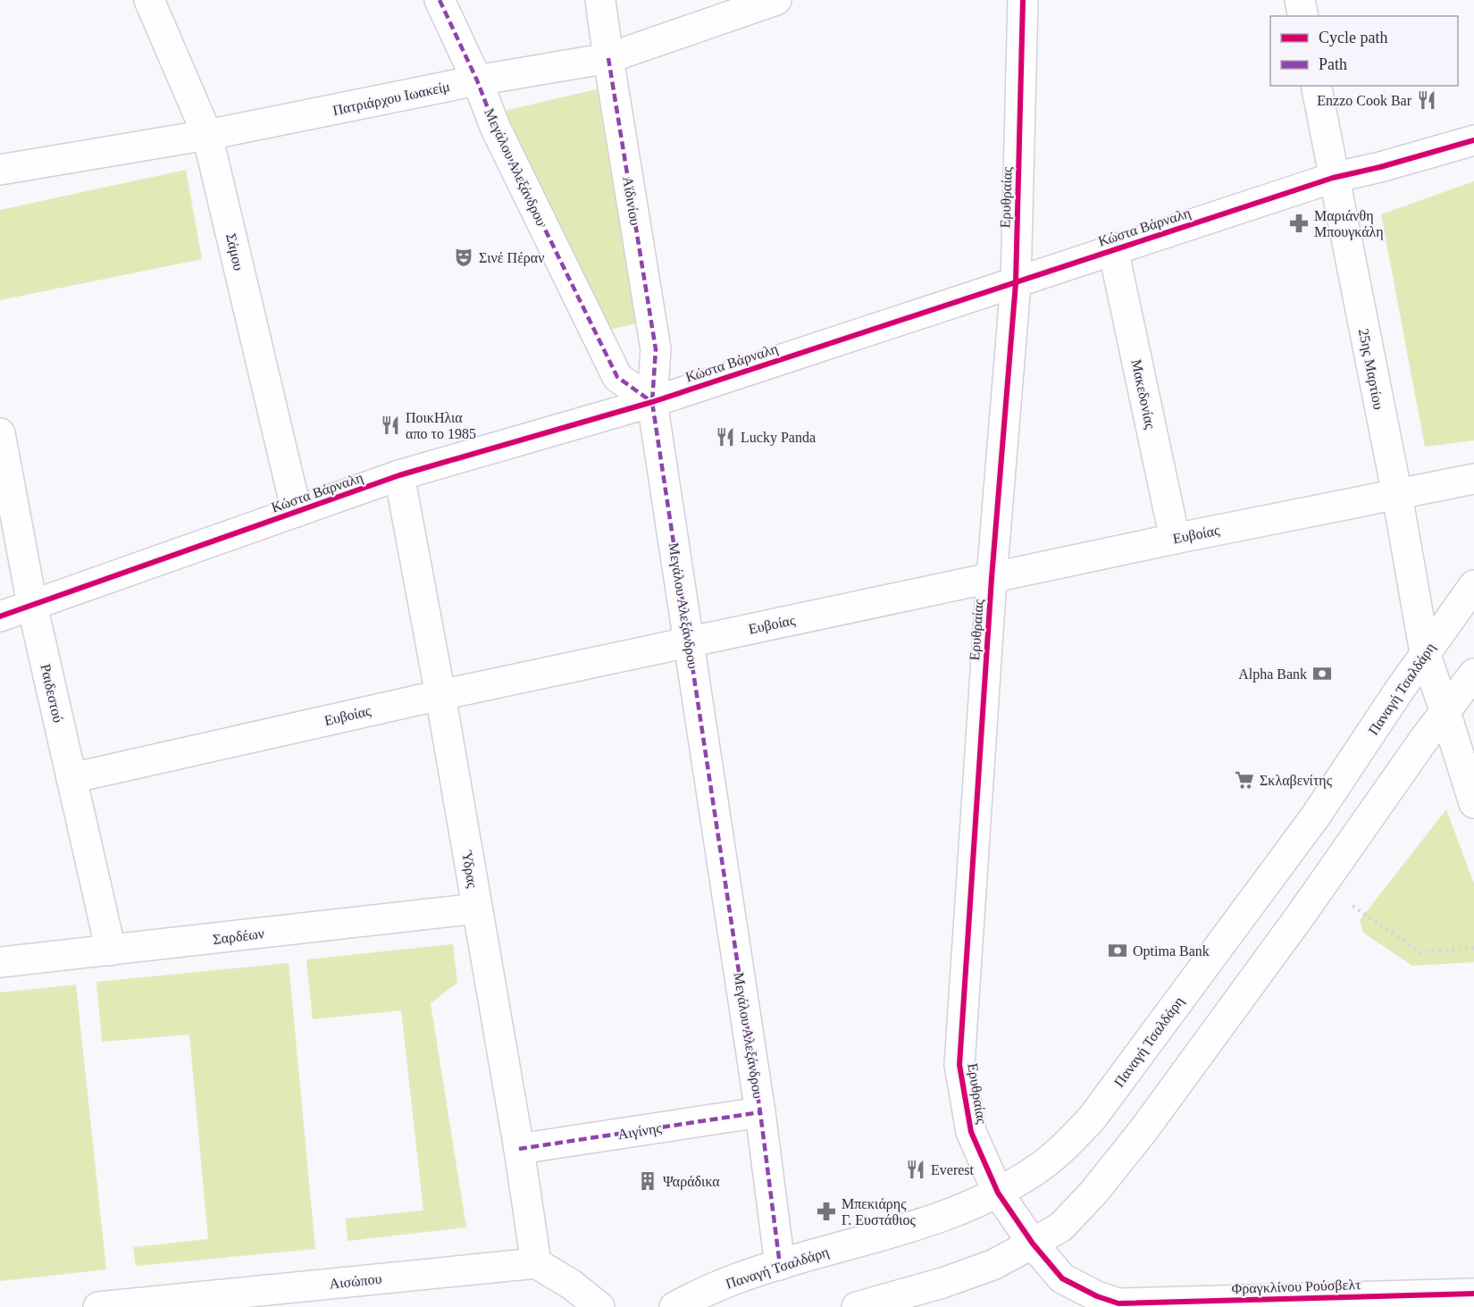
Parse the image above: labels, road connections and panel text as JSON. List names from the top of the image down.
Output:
{
  "streets": {
    "street": [
      "Πατριάρχου Ιωακείμ",
      "Μεγάλου Αλεξάνδρου",
      "Ερυθραίας",
      "Αϊδινίου",
      "Κώστα Βάρναλη",
      "Σάμου",
      "25ης Μαρτίου",
      "Μακεδονίας",
      "Ευβοίας",
      "Παναγή Τσαλδάρη",
      "Ραιδεστού",
      "Ύδρας",
      "Σαρδέων",
      "Αιγίνης",
      "Αισώπου",
      "Φραγκλίνου Ρούσβελτ"
    ]
  },
  "crossings": [
    ["Πατριάρχου Ιωακείμ", "Μεγάλου Αλεξάνδρου"],
    ["Πατριάρχου Ιωακείμ", "Αϊδινίου"],
    ["Πατριάρχου Ιωακείμ", "Σάμου"],
    ["Μεγάλου Αλεξάνδρου", "Αϊδινίου"],
    ["Μεγάλου Αλεξάνδρου", "Κώστα Βάρναλη"],
    ["Μεγάλου Αλεξάνδρου", "Ευβοίας"],
    ["Μεγάλου Αλεξάνδρου", "Παναγή Τσαλδάρη"],
    ["Μεγάλου Αλεξάνδρου", "Αιγίνης"],
    ["Ερυθραίας", "Κώστα Βάρναλη"],
    ["Ερυθραίας", "Ευβοίας"],
    ["Ερυθραίας", "Παναγή Τσαλδάρη"],
    ["Ερυθραίας", "Φραγκλίνου Ρούσβελτ"],
    ["Αϊδινίου", "Κώστα Βάρναλη"],
    ["Κώστα Βάρναλη", "Σάμου"],
    ["Κώστα Βάρναλη", "25ης Μαρτίου"],
    ["Κώστα Βάρναλη", "Μακεδονίας"],
    ["Κώστα Βάρναλη", "Ραιδεστού"],
    ["Κώστα Βάρναλη", "Ύδρας"],
    ["25ης Μαρτίου", "Ευβοίας"],
    ["25ης Μαρτίου", "Παναγή Τσαλδάρη"],
    ["Μακεδονίας", "Ευβοίας"],
    ["Ευβοίας", "Ραιδεστού"],
    ["Ευβοίας", "Ύδρας"],
    ["Ραιδεστού", "Σαρδέων"],
    ["Ύδρας", "Σαρδέων"],
    ["Ύδρας", "Αιγίνης"],
    ["Ύδρας", "Αισώπου"]
  ],
  "places": {
    "restaurant": [
      "Enzzo Cook Bar",
      "ΠοικΗλια απο το 1985",
      "Lucky Panda",
      "Everest"
    ],
    "pharmacy": ["Μαριάνθη Μπουγκάλη", "Μπεκιάρης Γ. Ευστάθιος"],
    "theatre": ["Σινέ Πέραν"],
    "bank": ["Alpha Bank", "Optima Bank"],
    "supermarket": ["Σκλαβενίτης"],
    "building": ["Ψαράδικα"]
  },
  "legend": ["Cycle path", "Path"]
}
